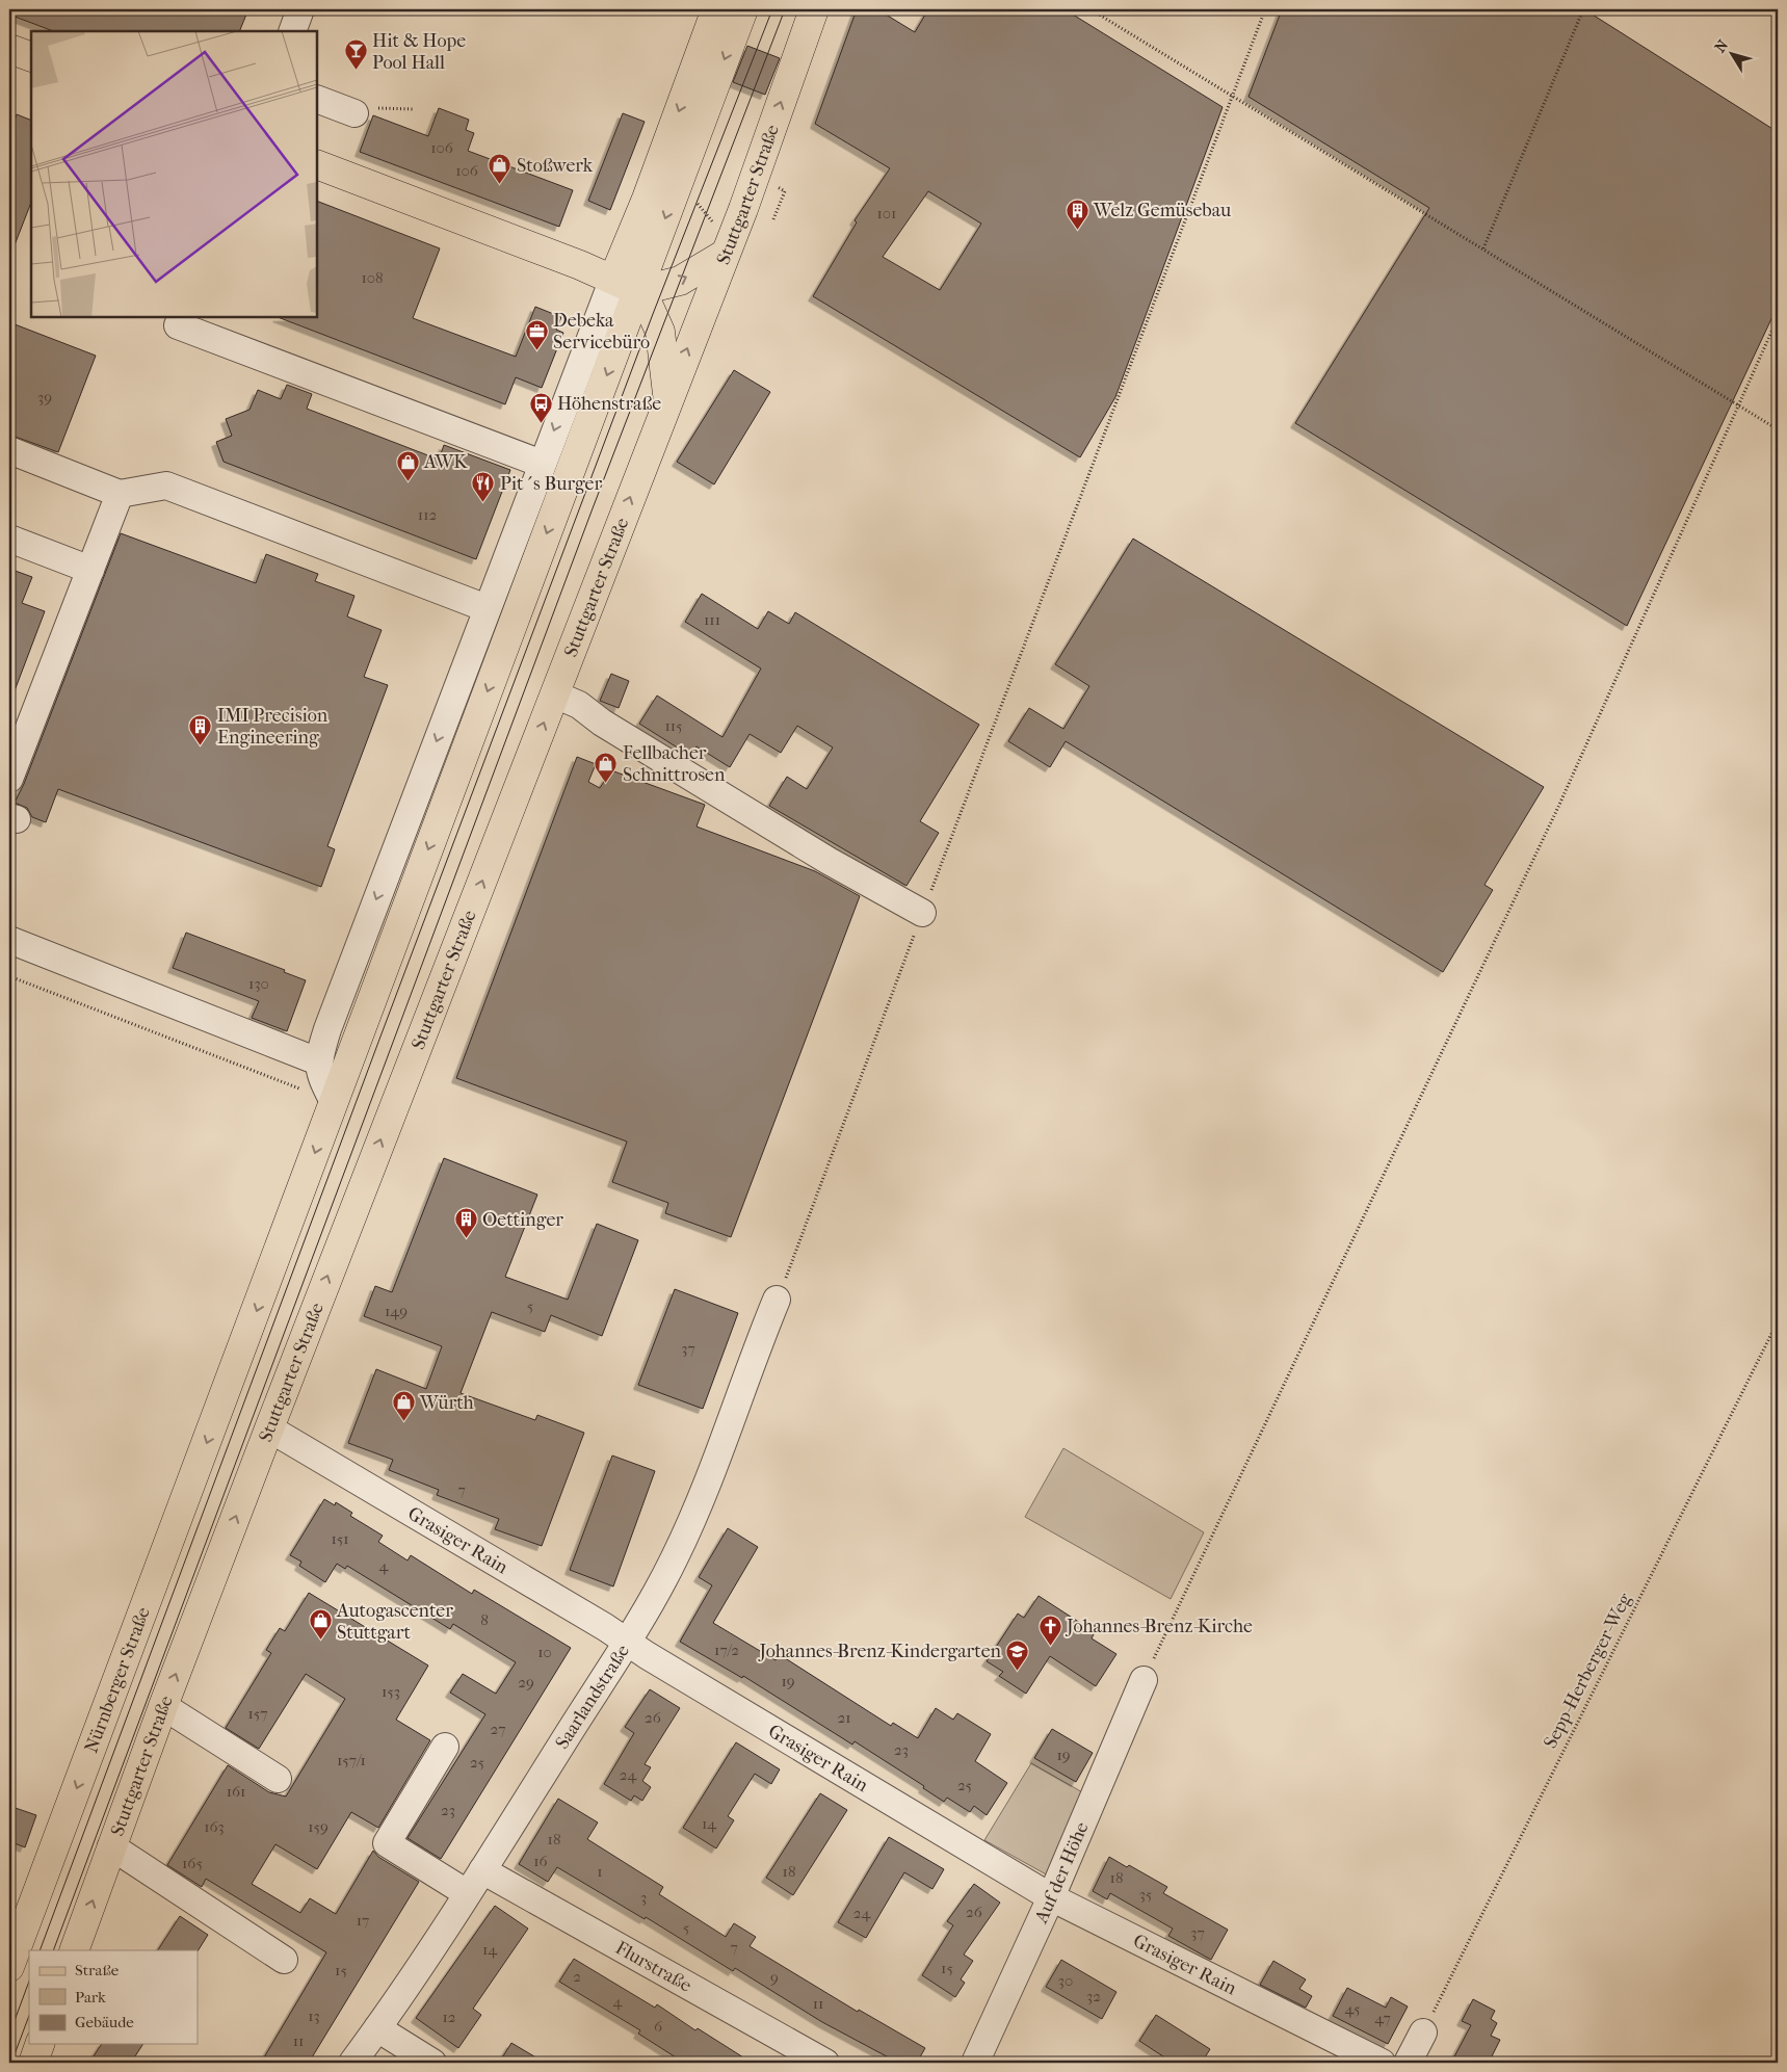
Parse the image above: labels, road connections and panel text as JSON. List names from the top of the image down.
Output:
{
  "streets": {
    "main road": ["Stuttgarter Straße", "Nürnberger Straße"],
    "street": [
      "Grasiger Rain",
      "Saarlandstraße",
      "Auf der Höhe",
      "Flurstraße"
    ],
    "path": ["Sepp-Herberger-Weg"]
  },
  "crossings": [
    ["Stuttgarter Straße", "Grasiger Rain"],
    ["Grasiger Rain", "Saarlandstraße"],
    ["Grasiger Rain", "Auf der Höhe"],
    ["Saarlandstraße", "Flurstraße"]
  ],
  "one_way": ["Nürnberger Straße"],
  "places": {
    "bar": ["Hit & Hope Pool Hall"],
    "shop": [
      "Stoßwerk",
      "AWK",
      "Fellbacher Schnittrosen",
      "Würth",
      "Autogascenter Stuttgart"
    ],
    "building": ["Welz Gemüsebau", "IMI Precision Engineering", "Oettinger"],
    "office": ["Debeka Servicebüro"],
    "bus stop": ["Höhenstraße"],
    "restaurant": ["Pit´s Burger"],
    "church": ["Johannes-Brenz-Kirche"],
    "school or university": ["Johannes-Brenz-Kindergarten"]
  },
  "house_numbers": [
    "106",
    "106",
    "101",
    "108",
    "39",
    "112",
    "111",
    "115",
    "130",
    "5",
    "149",
    "37",
    "7",
    "151",
    "4",
    "8",
    "17/2",
    "10",
    "19",
    "29",
    "153",
    "157",
    "26",
    "21",
    "27",
    "23",
    "19",
    "157/1",
    "25",
    "24",
    "25",
    "161",
    "23",
    "14",
    "163",
    "159",
    "18",
    "16",
    "165",
    "1",
    "18",
    "18",
    "35",
    "3",
    "26",
    "24",
    "17",
    "5",
    "37",
    "7",
    "14",
    "15",
    "15",
    "2",
    "9",
    "30",
    "32",
    "4",
    "11",
    "45",
    "13",
    "12",
    "47",
    "6",
    "11"
  ],
  "legend": ["Straße", "Park", "Gebäude"],
  "north": "top left"
}
